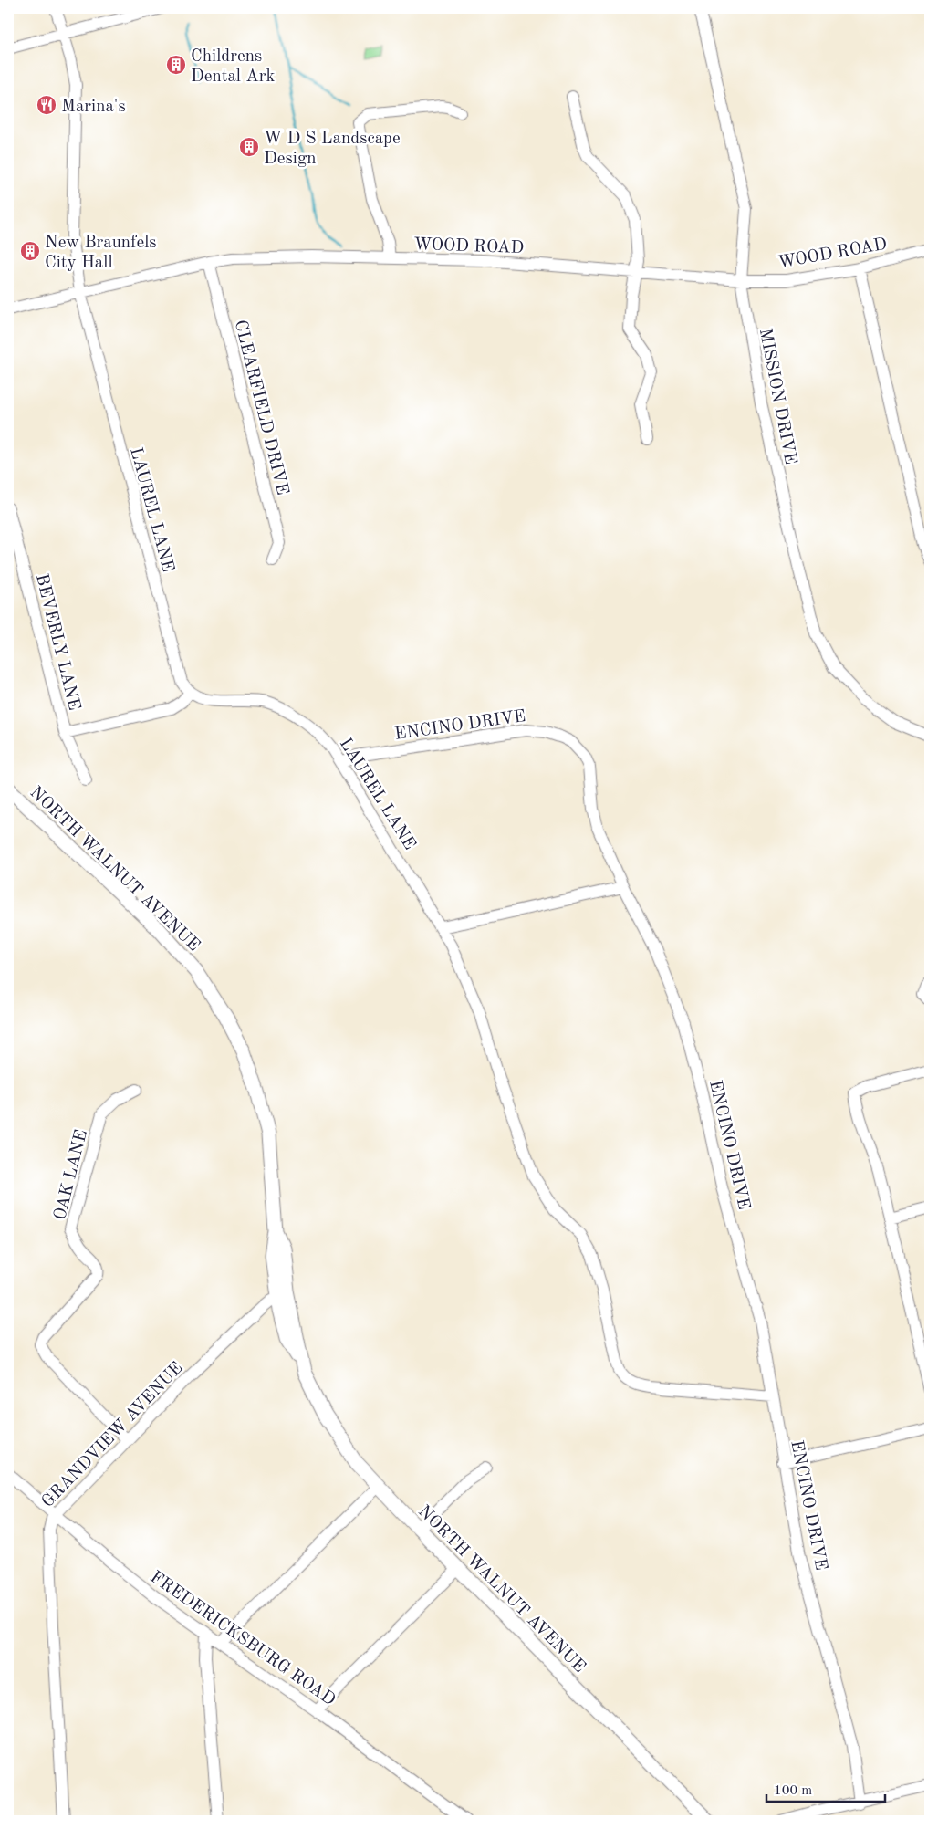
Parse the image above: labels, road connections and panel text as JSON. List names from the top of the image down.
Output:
{
  "streets": {
    "main road": ["NORTH WALNUT AVENUE"],
    "street": [
      "WOOD ROAD",
      "MISSION DRIVE",
      "CLEARFIELD DRIVE",
      "LAUREL LANE",
      "BEVERLY LANE",
      "ENCINO DRIVE",
      "OAK LANE",
      "GRANDVIEW AVENUE",
      "FREDERICKSBURG ROAD"
    ]
  },
  "crossings": [
    ["WOOD ROAD", "MISSION DRIVE"],
    ["WOOD ROAD", "CLEARFIELD DRIVE"],
    ["WOOD ROAD", "LAUREL LANE"],
    ["LAUREL LANE", "ENCINO DRIVE"],
    ["NORTH WALNUT AVENUE", "GRANDVIEW AVENUE"],
    ["OAK LANE", "GRANDVIEW AVENUE"],
    ["GRANDVIEW AVENUE", "FREDERICKSBURG ROAD"]
  ],
  "places": {
    "building": ["Childrens Dental Ark", "W D S Landscape Design", "New Braunfels City Hall"],
    "restaurant": ["Marina's"]
  },
  "scale_bar": "100 m"
}
